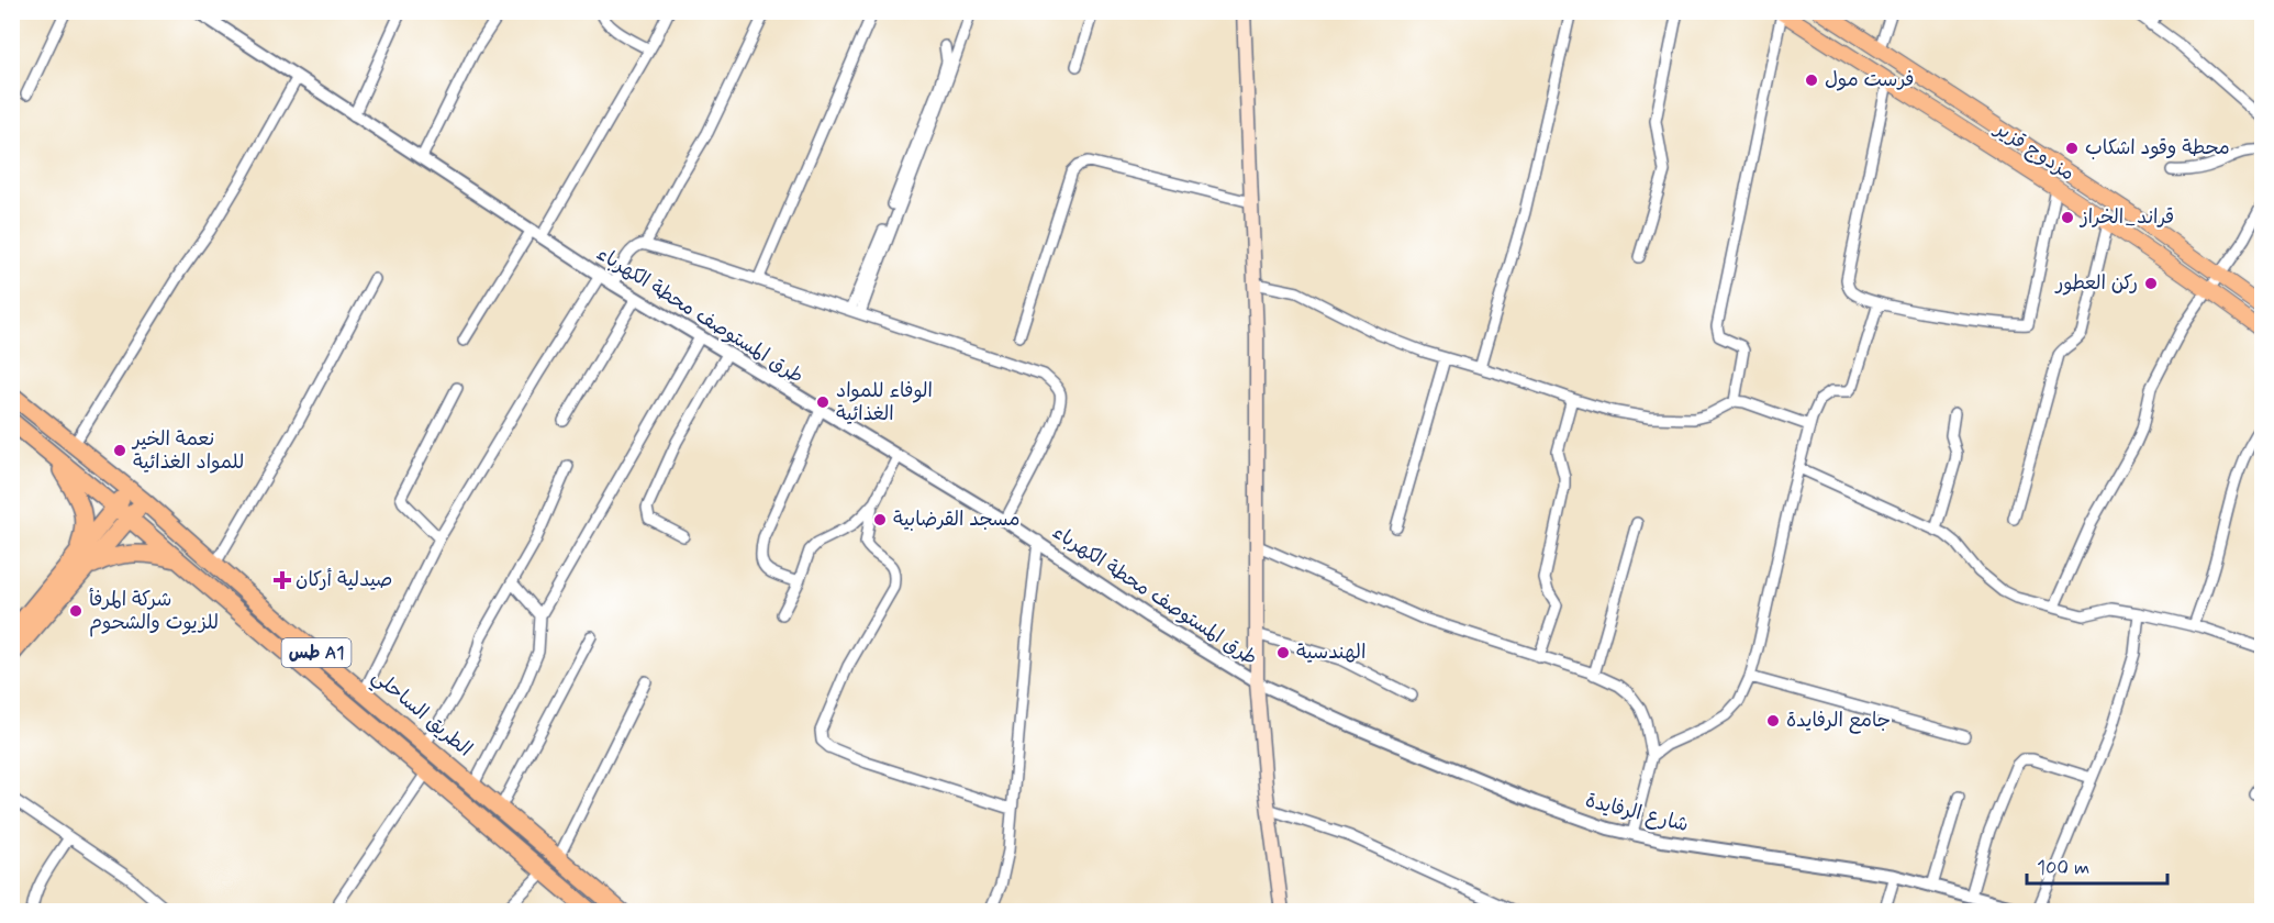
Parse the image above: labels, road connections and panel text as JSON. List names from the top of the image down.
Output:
{
  "streets": {
    "highway": ["طس A1", "الطريق الساحلي"],
    "main road": ["مزدوج قزير"],
    "street": ["طرق المستوصف محطة الكهرباء", "شارع الرفايدة"]
  },
  "crossings": [
    ["طرق المستوصف محطة الكهرباء", "شارع الرفايدة"]
  ],
  "places": {
    "other": [
      "فرست مول",
      "محطة وقود اشكاب",
      "قراند_الخراز",
      "ركن العطور",
      "الوفاء للمواد الغذائية",
      "نعمة الخير للمواد الغذائية",
      "مسجد القرضابية",
      "شركة المرفأ للزيوت والشحوم",
      "الهندسية",
      "جامع الرفايدة"
    ],
    "health": ["صيدلية أركان"]
  },
  "scale_bar": "100 m"
}
